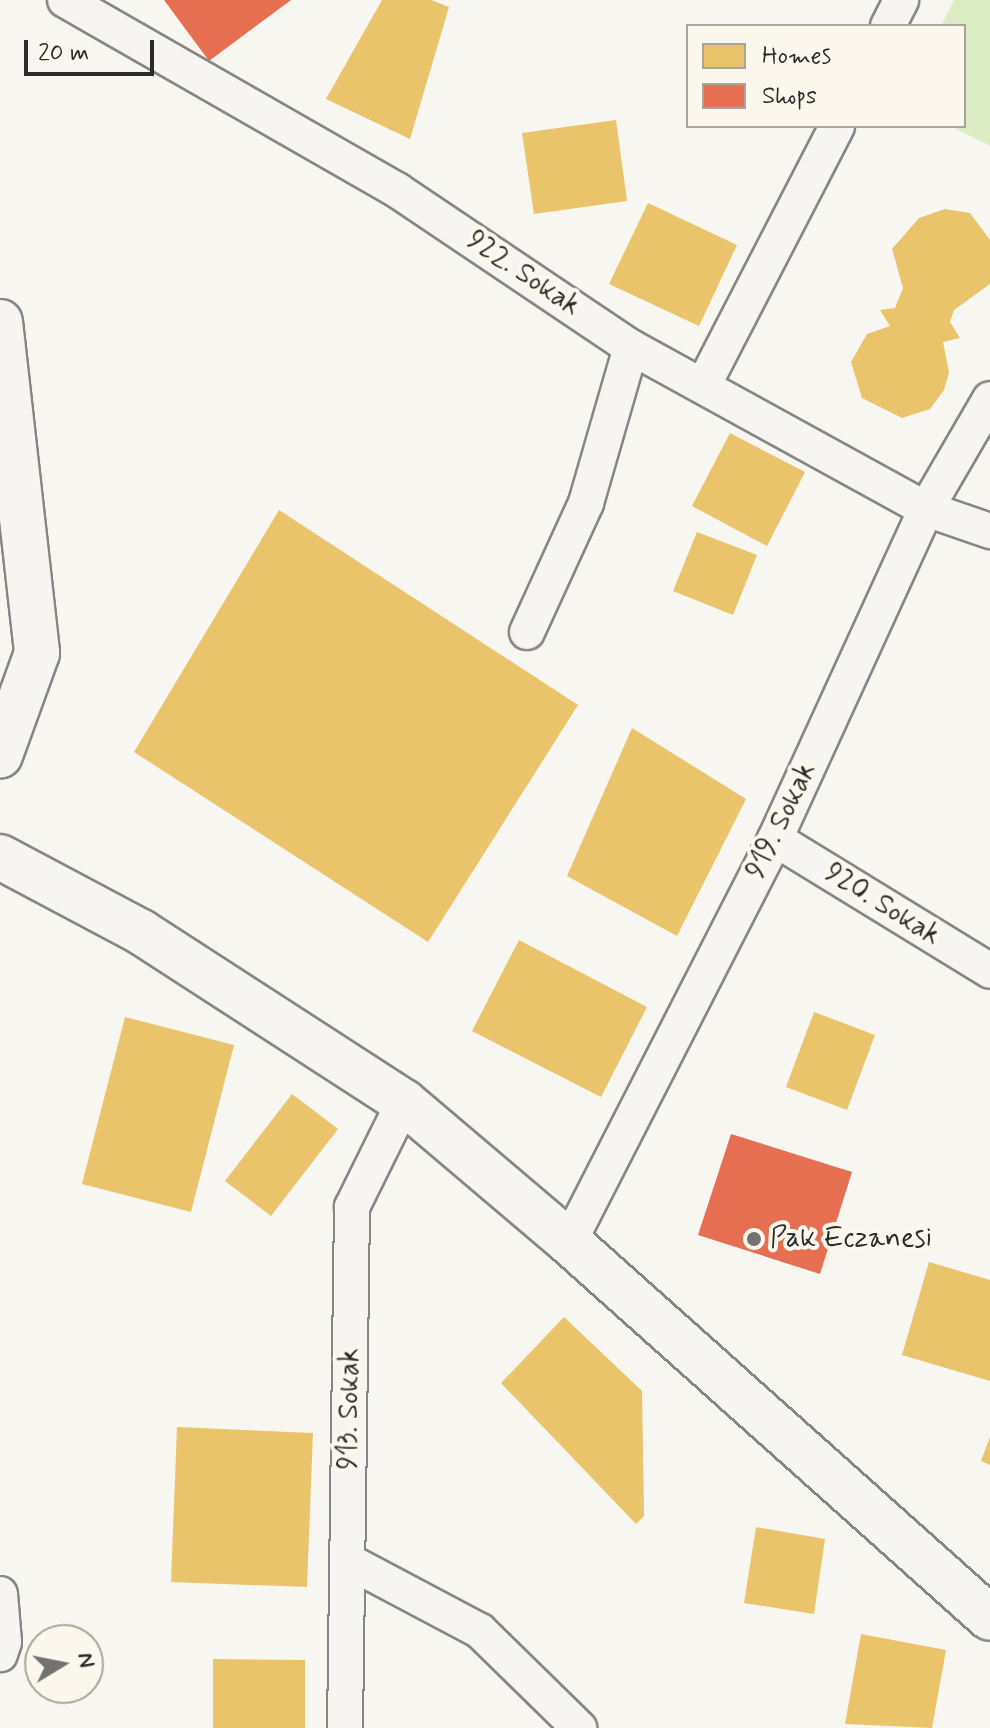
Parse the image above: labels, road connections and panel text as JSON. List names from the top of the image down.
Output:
{
  "streets": {
    "street": [
      "922. Sokak",
      "919. Sokak",
      "920. Sokak",
      "913. Sokak"
    ]
  },
  "crossings": [
    ["922. Sokak", "919. Sokak"],
    ["919. Sokak", "920. Sokak"]
  ],
  "places": ["Pak Eczanesi"],
  "legend": ["Homes", "Shops"],
  "scale_bar": "20 m",
  "north": "right"
}
